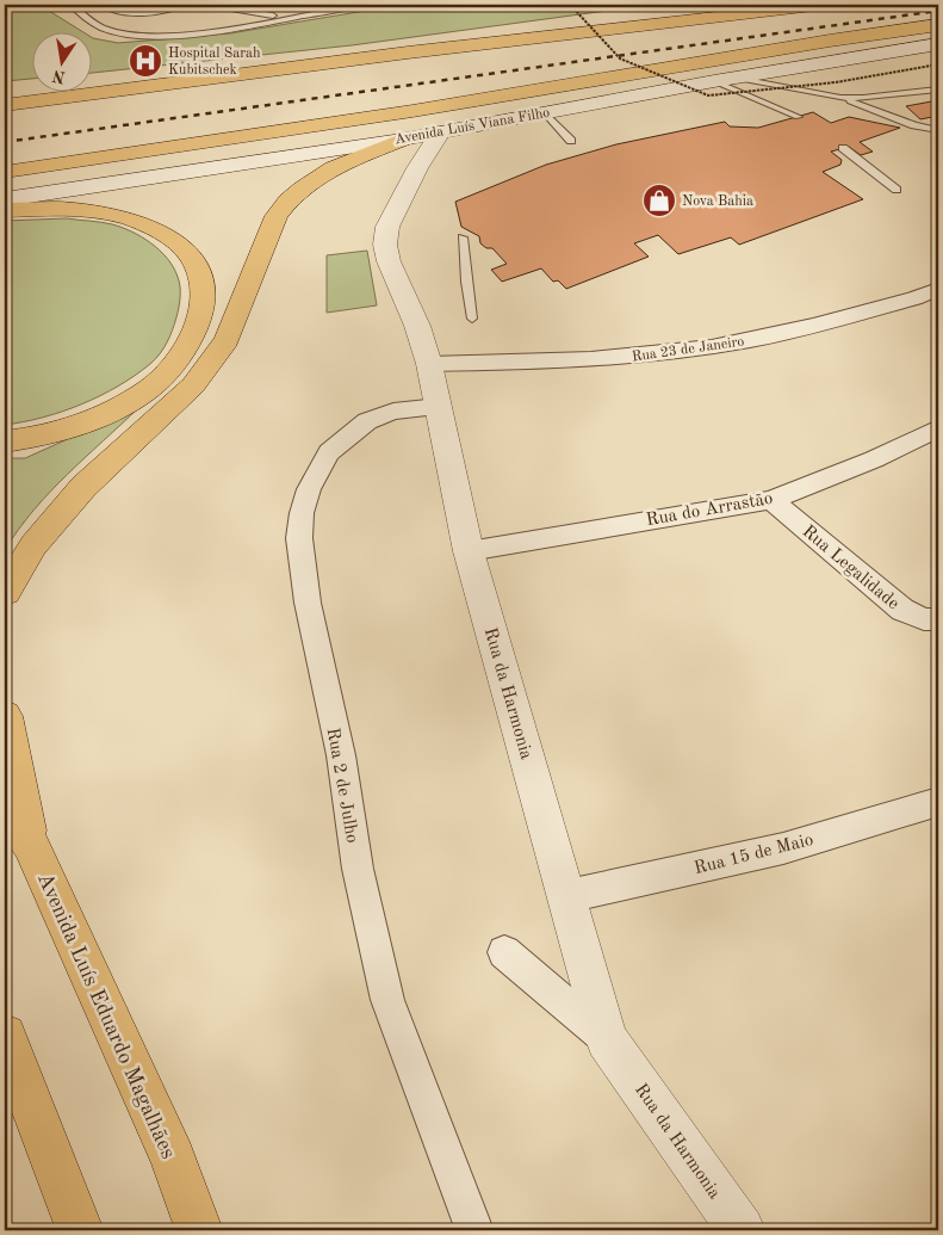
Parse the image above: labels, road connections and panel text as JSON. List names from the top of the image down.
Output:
{
  "streets": {
    "main road": ["Avenida Luís Viana Filho", "Rua da Harmonia", "Avenida Luís Eduardo Magalhães"],
    "street": [
      "Rua 23 de Janeiro",
      "Rua do Arrastão",
      "Rua Legalidade",
      "Rua 2 de Julho",
      "Rua 15 de Maio"
    ]
  },
  "crossings": [
    ["Avenida Luís Viana Filho", "Rua da Harmonia"],
    ["Rua 23 de Janeiro", "Rua da Harmonia"],
    ["Rua do Arrastão", "Rua Legalidade"],
    ["Rua do Arrastão", "Rua da Harmonia"],
    ["Rua da Harmonia", "Rua 2 de Julho"],
    ["Rua da Harmonia", "Rua 15 de Maio"]
  ],
  "places": {
    "hospital": ["Hospital Sarah Kubitschek"],
    "shop": ["Nova Bahia"]
  },
  "north": "bottom"
}
